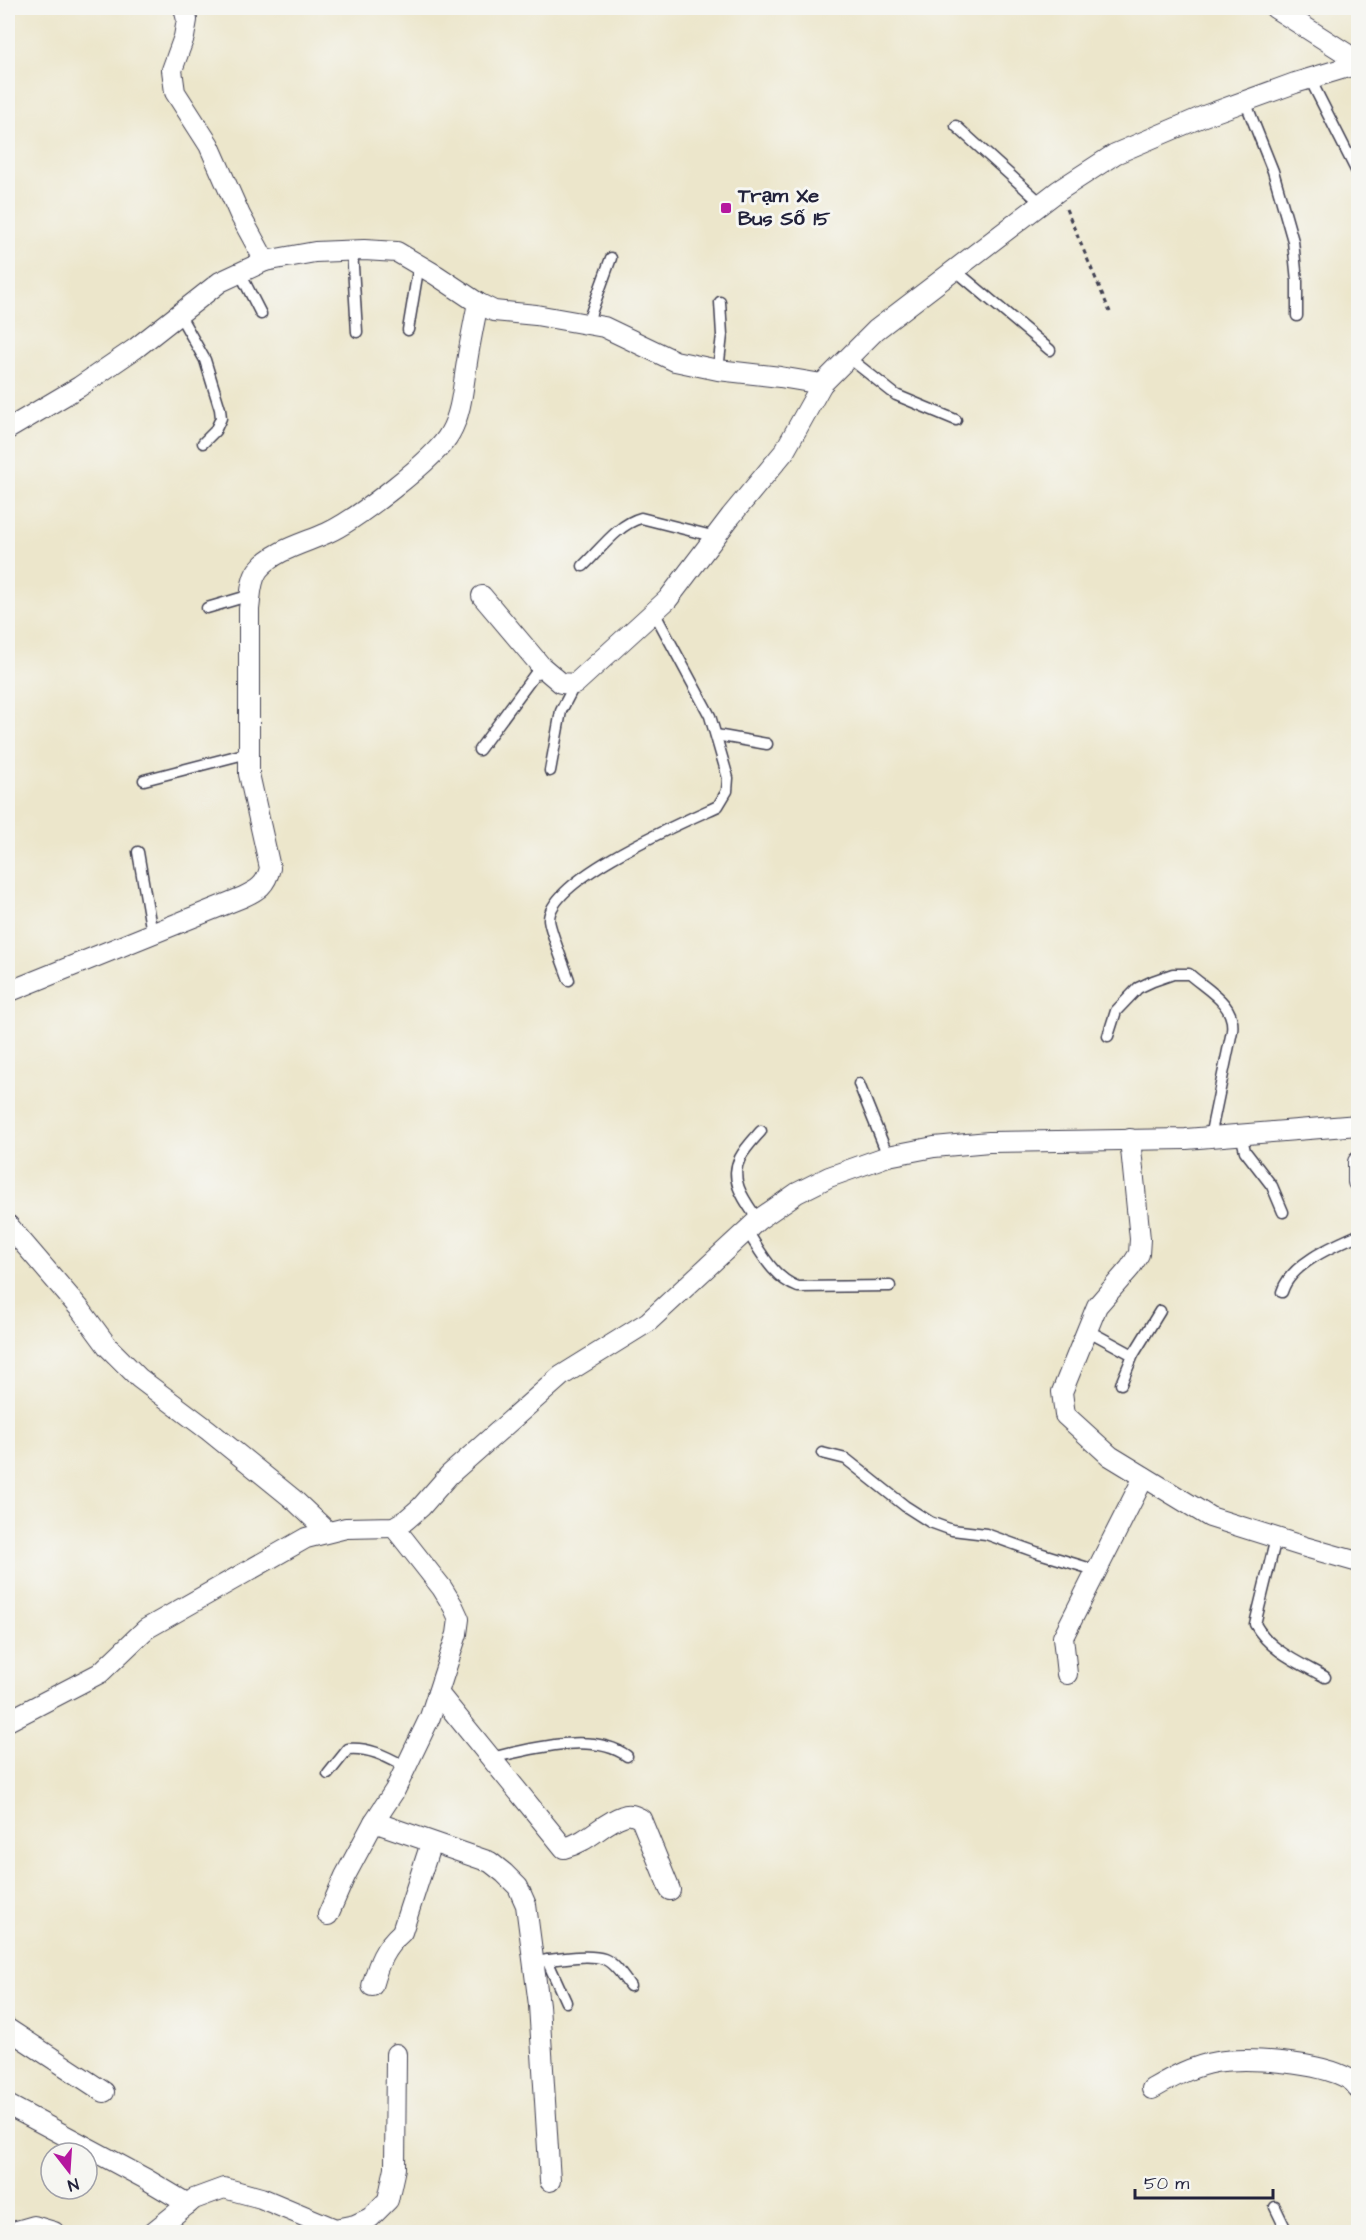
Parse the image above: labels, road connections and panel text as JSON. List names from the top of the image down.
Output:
{
  "places": {
    "transit": ["Trạm Xe Bus Số 15"]
  },
  "scale_bar": "50 m",
  "north": "bottom"
}
